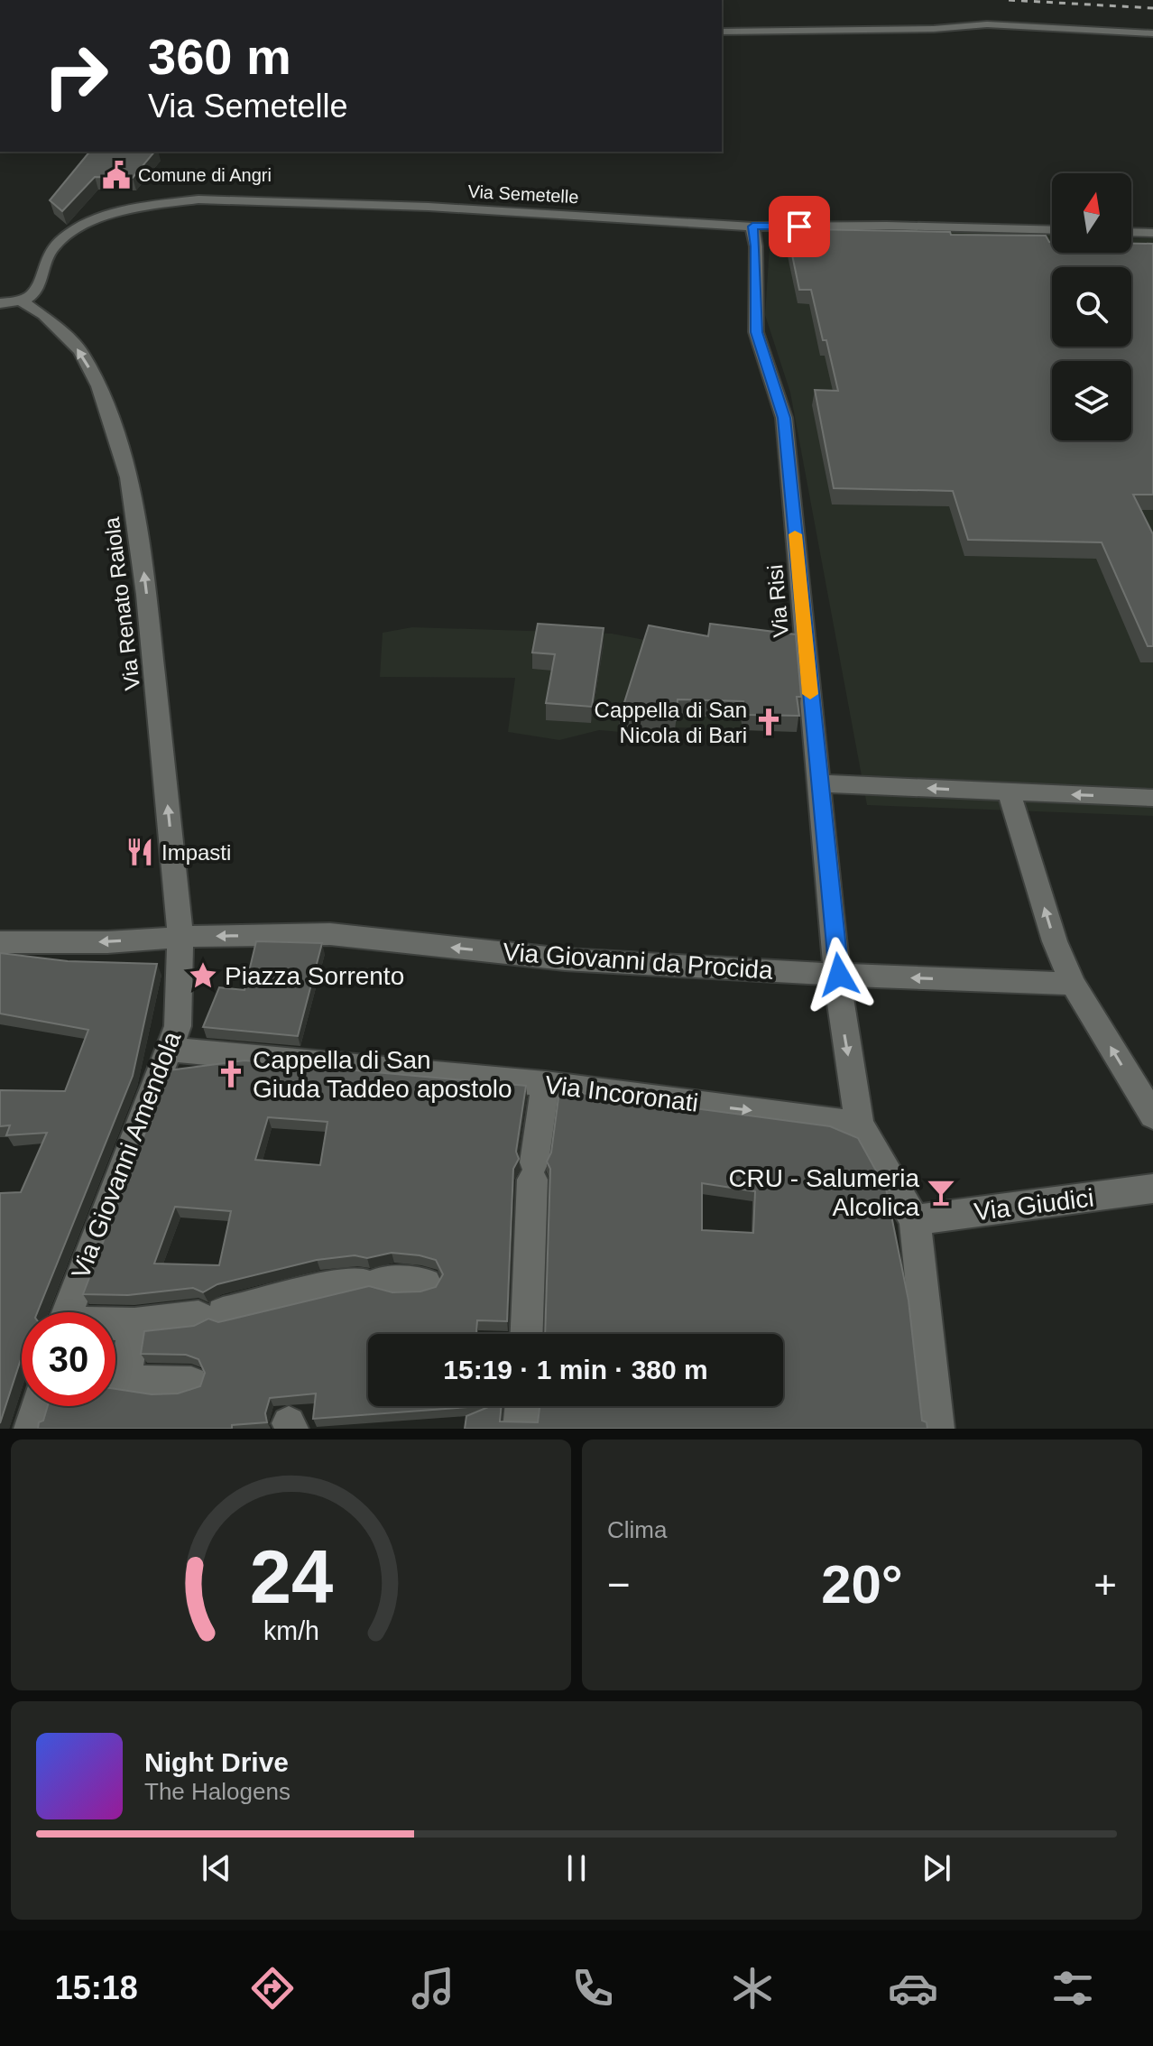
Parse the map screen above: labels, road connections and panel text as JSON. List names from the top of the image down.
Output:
{
  "streets": {
    "street": [
      "Via Semetelle",
      "Via Risi",
      "Via Renato Raiola",
      "Via Giovanni da Procida",
      "Via Incoronati",
      "Via Giovanni Amendola",
      "Via Giudici"
    ]
  },
  "crossings": [
    ["Via Semetelle", "Via Risi"],
    ["Via Semetelle", "Via Renato Raiola"],
    ["Via Risi", "Via Giovanni da Procida"],
    ["Via Risi", "Via Incoronati"],
    ["Via Risi", "Via Giudici"],
    ["Via Renato Raiola", "Via Giovanni da Procida"],
    ["Via Renato Raiola", "Via Giovanni Amendola"],
    ["Via Giovanni da Procida", "Via Giovanni Amendola"],
    ["Via Incoronati", "Via Giovanni Amendola"]
  ],
  "one_way": ["Via Renato Raiola", "Via Giovanni da Procida", "Via Incoronati"],
  "places": {
    "public building": ["Comune di Angri"],
    "church": ["Cappella di San Nicola di Bari", "Cappella di San Giuda Taddeo apostolo"],
    "restaurant": ["Impasti"],
    "place": ["Piazza Sorrento"],
    "bar": ["CRU - Salumeria Alcolica"]
  },
  "north": "top",
  "page": {
    "turn": ["360 m", "Via Semetelle"],
    "limit": "30",
    "trip": "15:19 · 1 min · 380 m",
    "tile": "Clima",
    "heat": ["−", "20°", "+"],
    "song": ["Night Drive", "The Halogens"],
    "tabs": "15:18",
    "gauge": ["24", "km/h"]
  }
}
